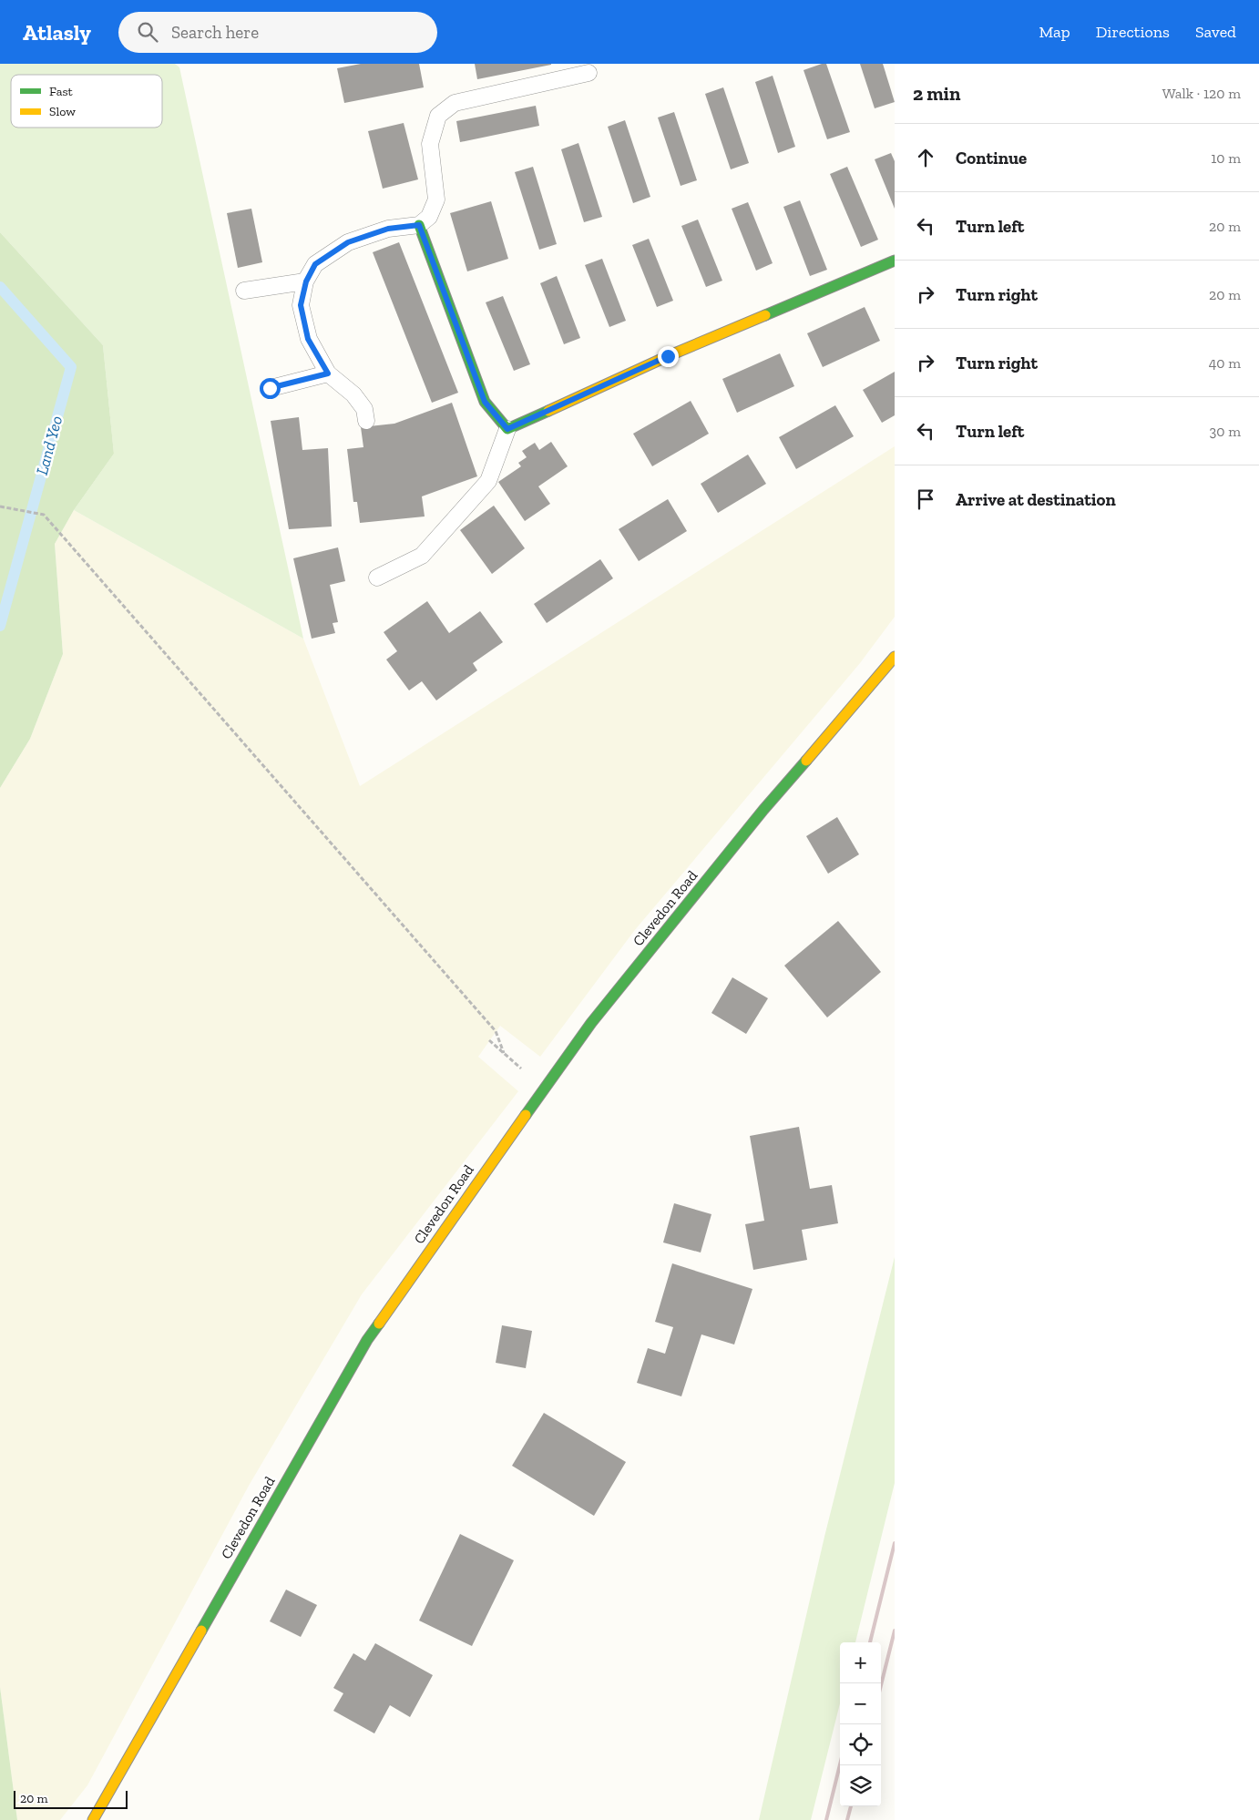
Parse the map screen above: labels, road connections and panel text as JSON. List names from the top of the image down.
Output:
{
  "streets": {
    "main road": ["Clevedon Road"]
  },
  "water": ["Land Yeo"],
  "legend": ["Fast", "Slow"],
  "scale_bar": "20 m",
  "page": {
    "header": "Atlasly",
    "search": "Search here",
    "nav": ["Map", "Directions", "Saved"],
    "heading": ["2 min", "Walk · 120 m"],
    "list": [
      ["Continue", "10 m"],
      ["Turn left", "20 m"],
      ["Turn right", "20 m"],
      ["Turn right", "40 m"],
      ["Turn left", "30 m"],
      "Arrive at destination"
    ],
    "map_buttons": ["+", "−"],
    "scale": "20 m"
  }
}
